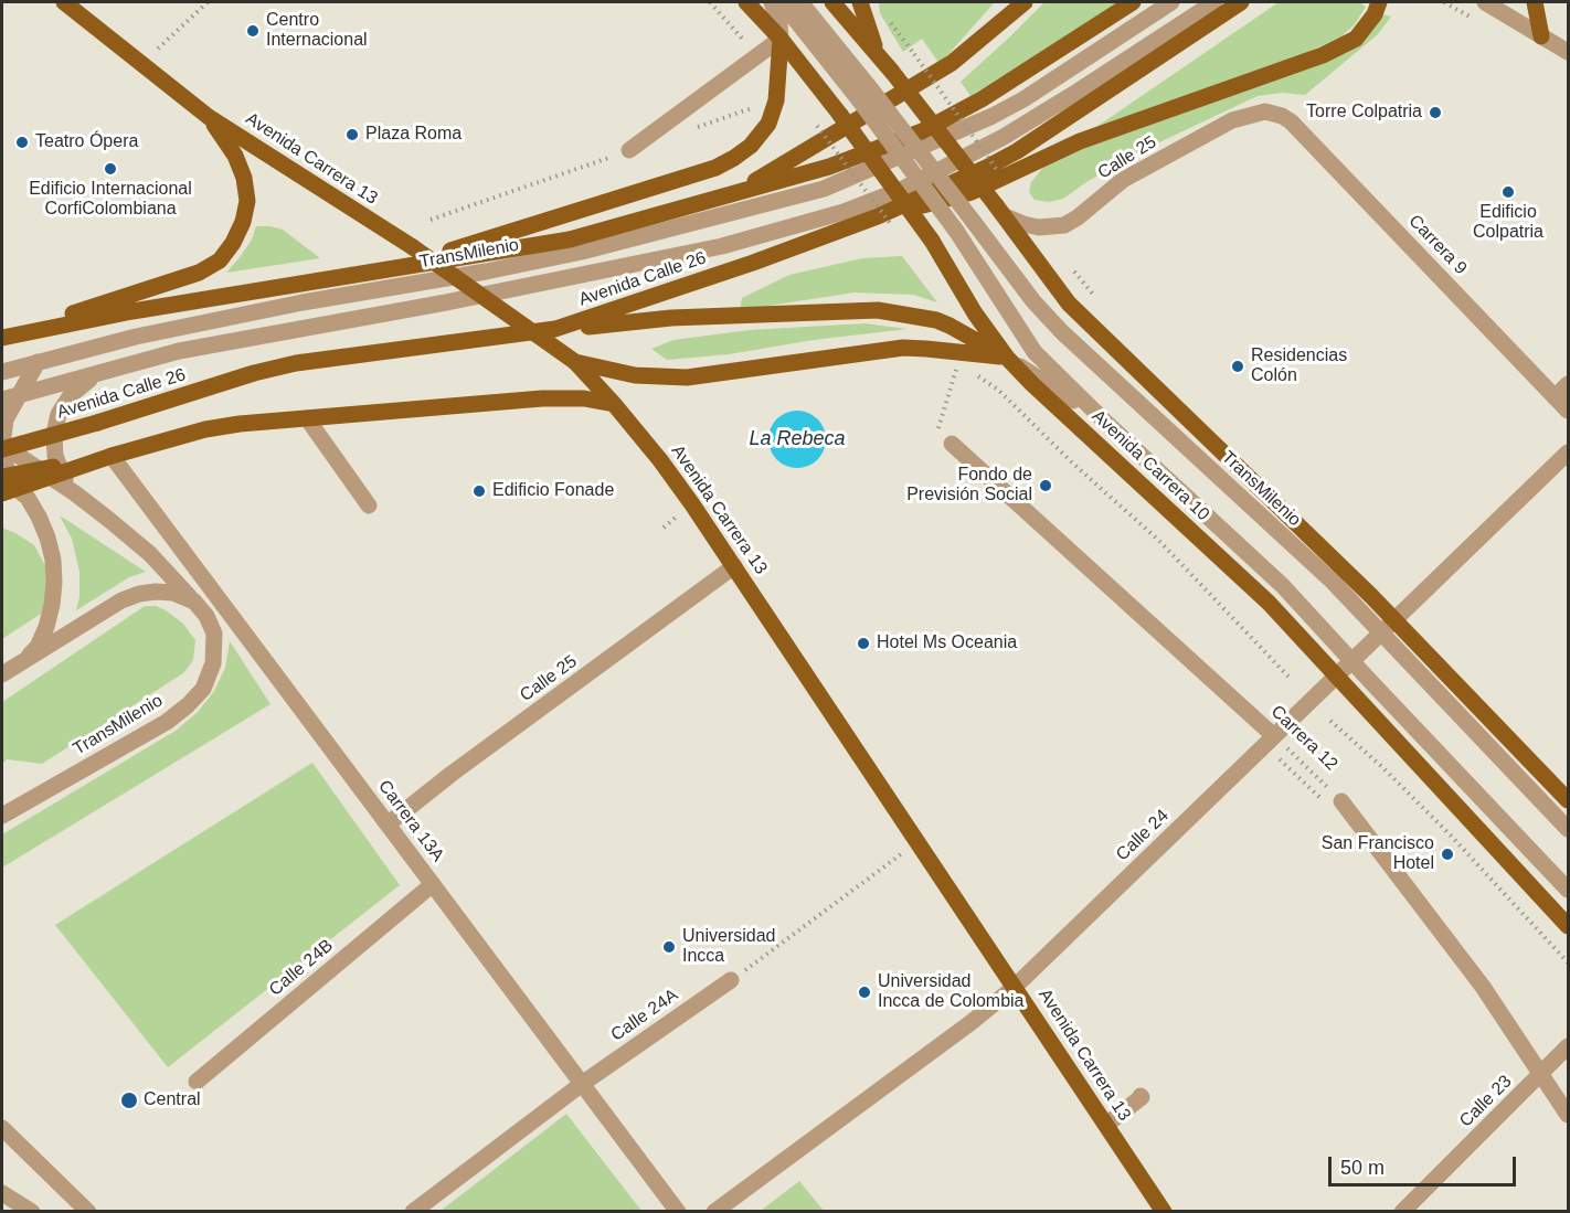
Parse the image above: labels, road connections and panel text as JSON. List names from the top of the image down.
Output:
{
  "streets": {
    "main road": ["Avenida Carrera 13", "Avenida Calle 26", "Avenida Carrera 10"],
    "street": [
      "Calle 25",
      "Carrera 9",
      "TransMilenio",
      "Carrera 12",
      "Carrera 13A",
      "Calle 24",
      "Calle 24B",
      "Calle 24A",
      "Calle 23"
    ]
  },
  "crossings": [
    ["Calle 25", "Avenida Carrera 13"],
    ["Calle 25", "Carrera 9"],
    ["Calle 25", "Carrera 13A"],
    ["Avenida Carrera 13", "Calle 24"],
    ["TransMilenio", "Avenida Calle 26"],
    ["TransMilenio", "Avenida Carrera 10"],
    ["TransMilenio", "Calle 24"],
    ["Avenida Carrera 10", "Calle 24"],
    ["Carrera 12", "Calle 24"],
    ["Carrera 13A", "Calle 24B"],
    ["Carrera 13A", "Calle 24A"]
  ],
  "water": ["La Rebeca"],
  "places": [
    "Centro Internacional",
    "Torre Colpatria",
    "Plaza Roma",
    "Teatro Ópera",
    "Edificio Internacional CorfiColombiana",
    "Edificio Colpatria",
    "Residencias Colón",
    "Fondo de Previsión Social",
    "Edificio Fonade",
    "Hotel Ms Oceania",
    "San Francisco Hotel",
    "Universidad Incca",
    "Universidad Incca de Colombia",
    "Central"
  ],
  "scale_bar": "50 m"
}
